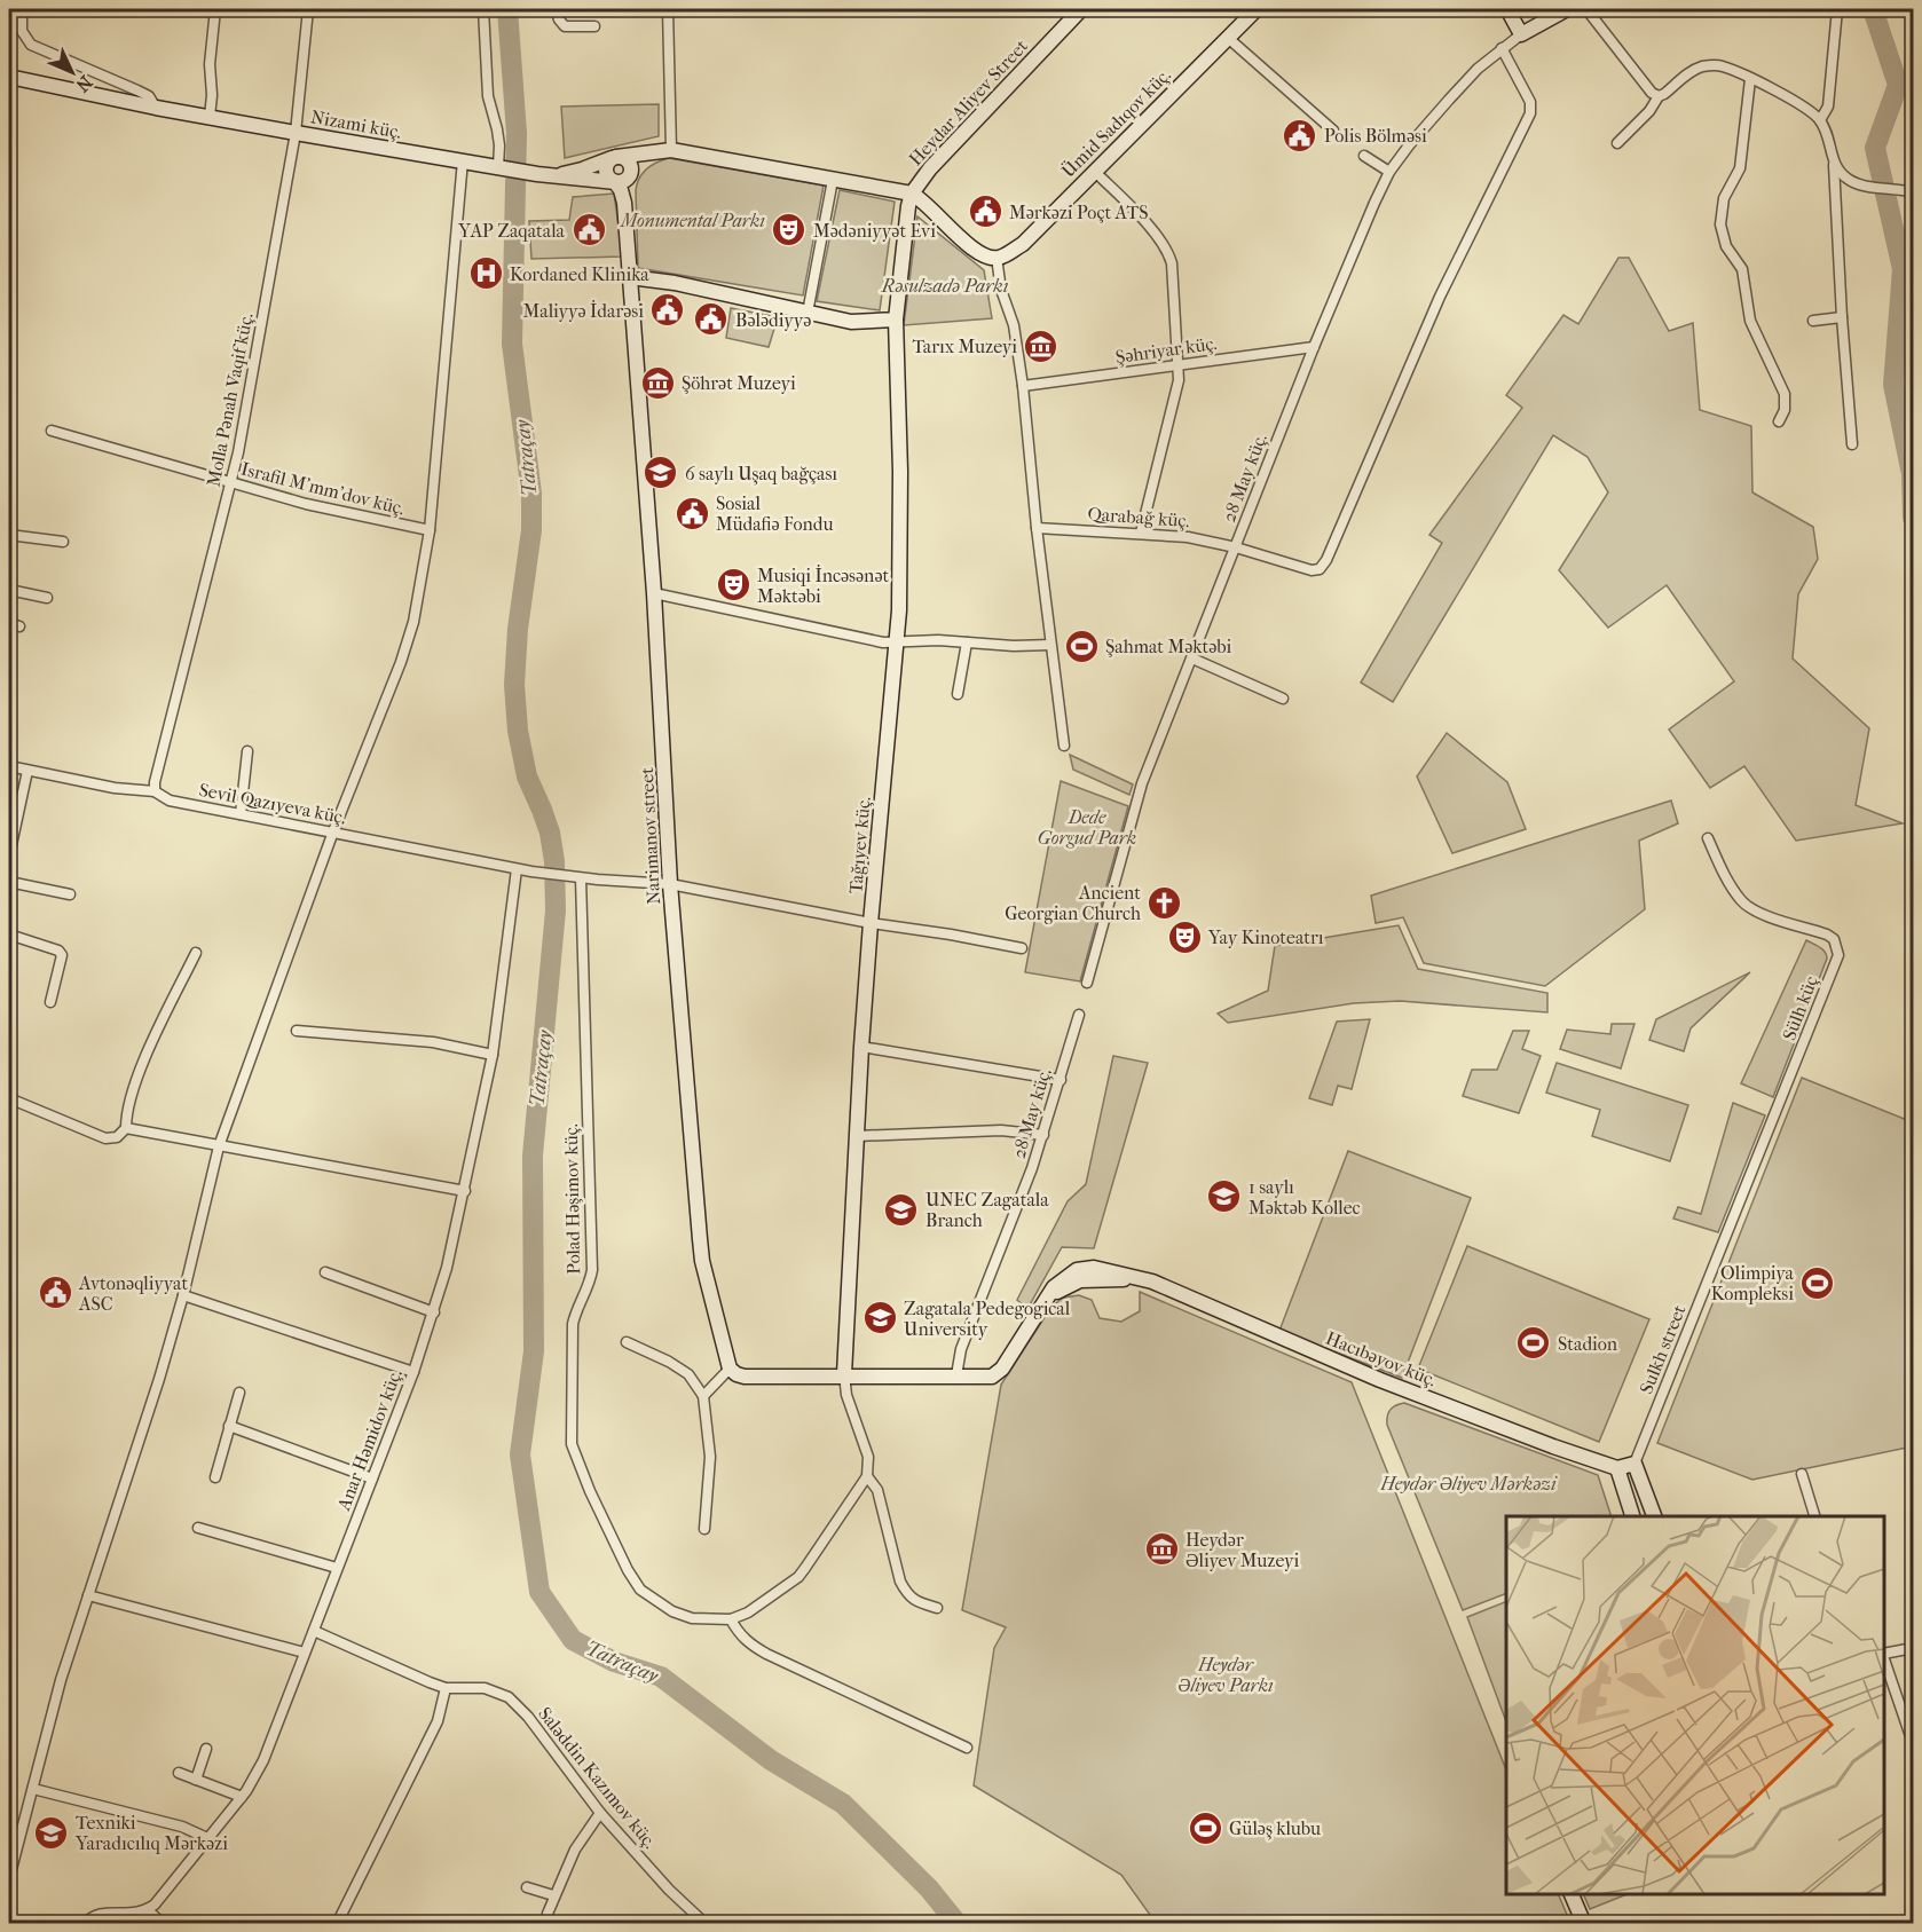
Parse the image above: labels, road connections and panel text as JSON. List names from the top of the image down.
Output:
{
  "streets": {
    "street": [
      "Heydar Aliyev Street",
      "Ümid Sadıqov küç.",
      "Nizami küç.",
      "Şəhriyar küç.",
      "Molla Pənah Vaqif küç.",
      "28 May küç.",
      "Israfil M'mm'dov küç.",
      "Qarabağ küç.",
      "Sevil Qazıyeva küç.",
      "Narimanov street",
      "Tağıyev küç.",
      "Polad Həşimov küç.",
      "Sulkh street",
      "Hacıbəyov küç.",
      "Anar Həmidov küç.",
      "Saləddin Kazımov küç."
    ]
  },
  "crossings": [
    ["Heydar Aliyev Street", "Tağıyev küç."],
    ["Nizami küç.", "Molla Pənah Vaqif küç."],
    ["Nizami küç.", "Narimanov street"],
    ["Şəhriyar küç.", "28 May küç."],
    ["Molla Pənah Vaqif küç.", "Israfil M'mm'dov küç."],
    ["Molla Pənah Vaqif küç.", "Sevil Qazıyeva küç."],
    ["28 May küç.", "Qarabağ küç."],
    ["28 May küç.", "Hacıbəyov küç."],
    ["Sevil Qazıyeva küç.", "Polad Həşimov küç."],
    ["Sevil Qazıyeva küç.", "Anar Həmidov küç."],
    ["Anar Həmidov küç.", "Saləddin Kazımov küç."]
  ],
  "water": ["Tatraçay"],
  "parks": [
    "Monumental Parkı",
    "Rəsulzadə Parkı",
    "Dede Gorgud Park",
    "Heydər Əliyev Mərkəzi",
    "Heydər Əliyev Parkı"
  ],
  "places": {
    "public building": [
      "Polis Bölməsi",
      "Mərkəzi Poçt ATS",
      "YAP Zaqatala",
      "Maliyyə İdarəsi",
      "Bələdiyyə",
      "Sosial Müdafiə Fondu",
      "Avtonəqliyyat ASC"
    ],
    "theatre": ["Mədəniyyət Evi", "Musiqi İncəsənət Məktəbi", "Yay Kinoteatrı"],
    "hospital": ["Kordaned Klinika"],
    "museum": ["Tarıx Muzeyi", "Şöhrət Muzeyi", "Heydər Əliyev Muzeyi"],
    "school or university": [
      "6 saylı Uşaq bağçası",
      "1 saylı Məktəb Kollec",
      "UNEC Zagatala Branch",
      "Zagatala Pedegogical University",
      "Texniki Yaradıcılıq Mərkəzi"
    ],
    "sports": [
      "Şahmat Məktəbi",
      "Olimpiya Kompleksi",
      "Stadion",
      "Güləş klubu"
    ],
    "church": ["Ancient Georgian Church"]
  },
  "north": "bottom right"
}
